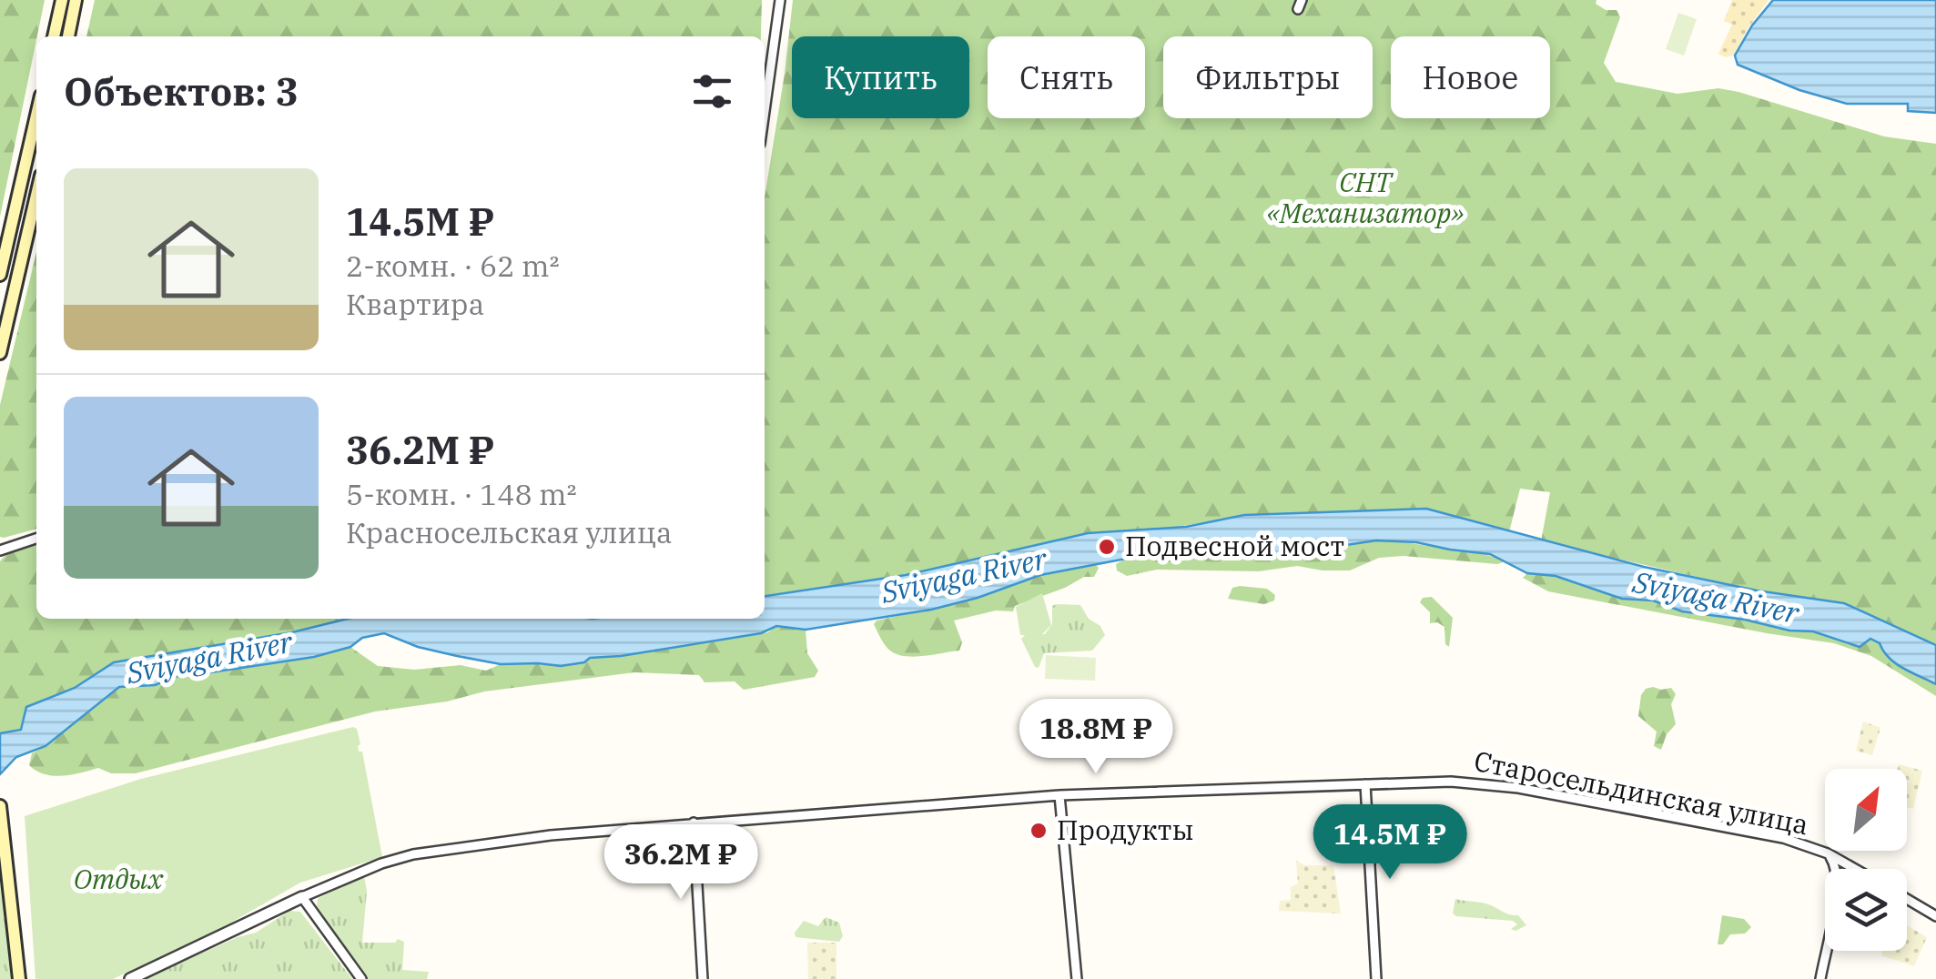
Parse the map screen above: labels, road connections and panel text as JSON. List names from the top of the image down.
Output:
{
  "streets": {
    "street": ["Старосельдинская улица"]
  },
  "water": ["Sviyaga River"],
  "parks": ["СНТ «Механизатор»", "Отдых"],
  "places": ["Подвесной мост", "Продукты"],
  "north": "top right",
  "page": {
    "chip": [
      "Купить",
      "Снять",
      "Фильтры",
      "Новое"
    ],
    "heading": "Объектов: 3",
    "list": [
      {
        "name": "14.5M ₽",
        "note": "2-комн. · 62 m² · Квартира"
      },
      {
        "name": "36.2M ₽",
        "note": "5-комн. · 148 m² · Красносельская улица"
      }
    ],
    "price": ["18.8M ₽", "14.5M ₽", "36.2M ₽"]
  }
}
